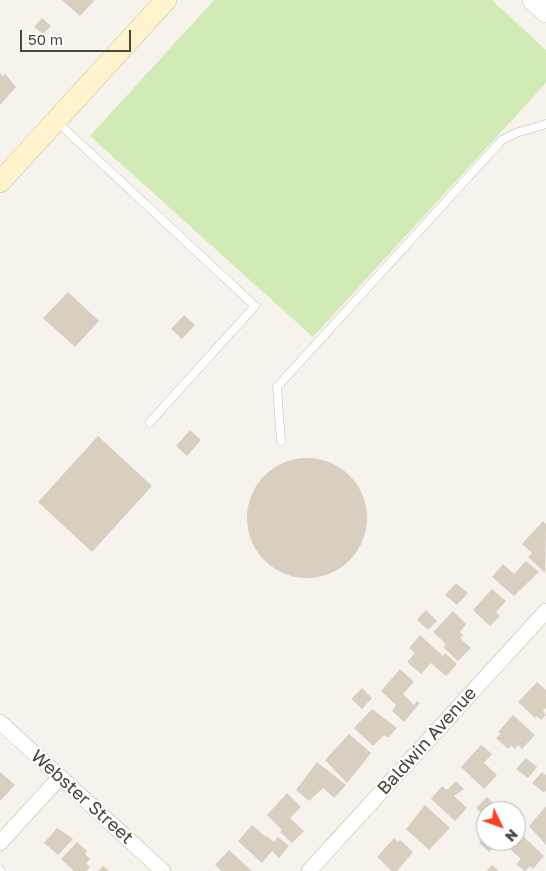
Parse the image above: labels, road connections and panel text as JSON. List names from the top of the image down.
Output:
{
  "streets": {
    "street": ["Baldwin Avenue", "Webster Street"]
  },
  "scale_bar": "50 m",
  "north": "bottom right"
}
